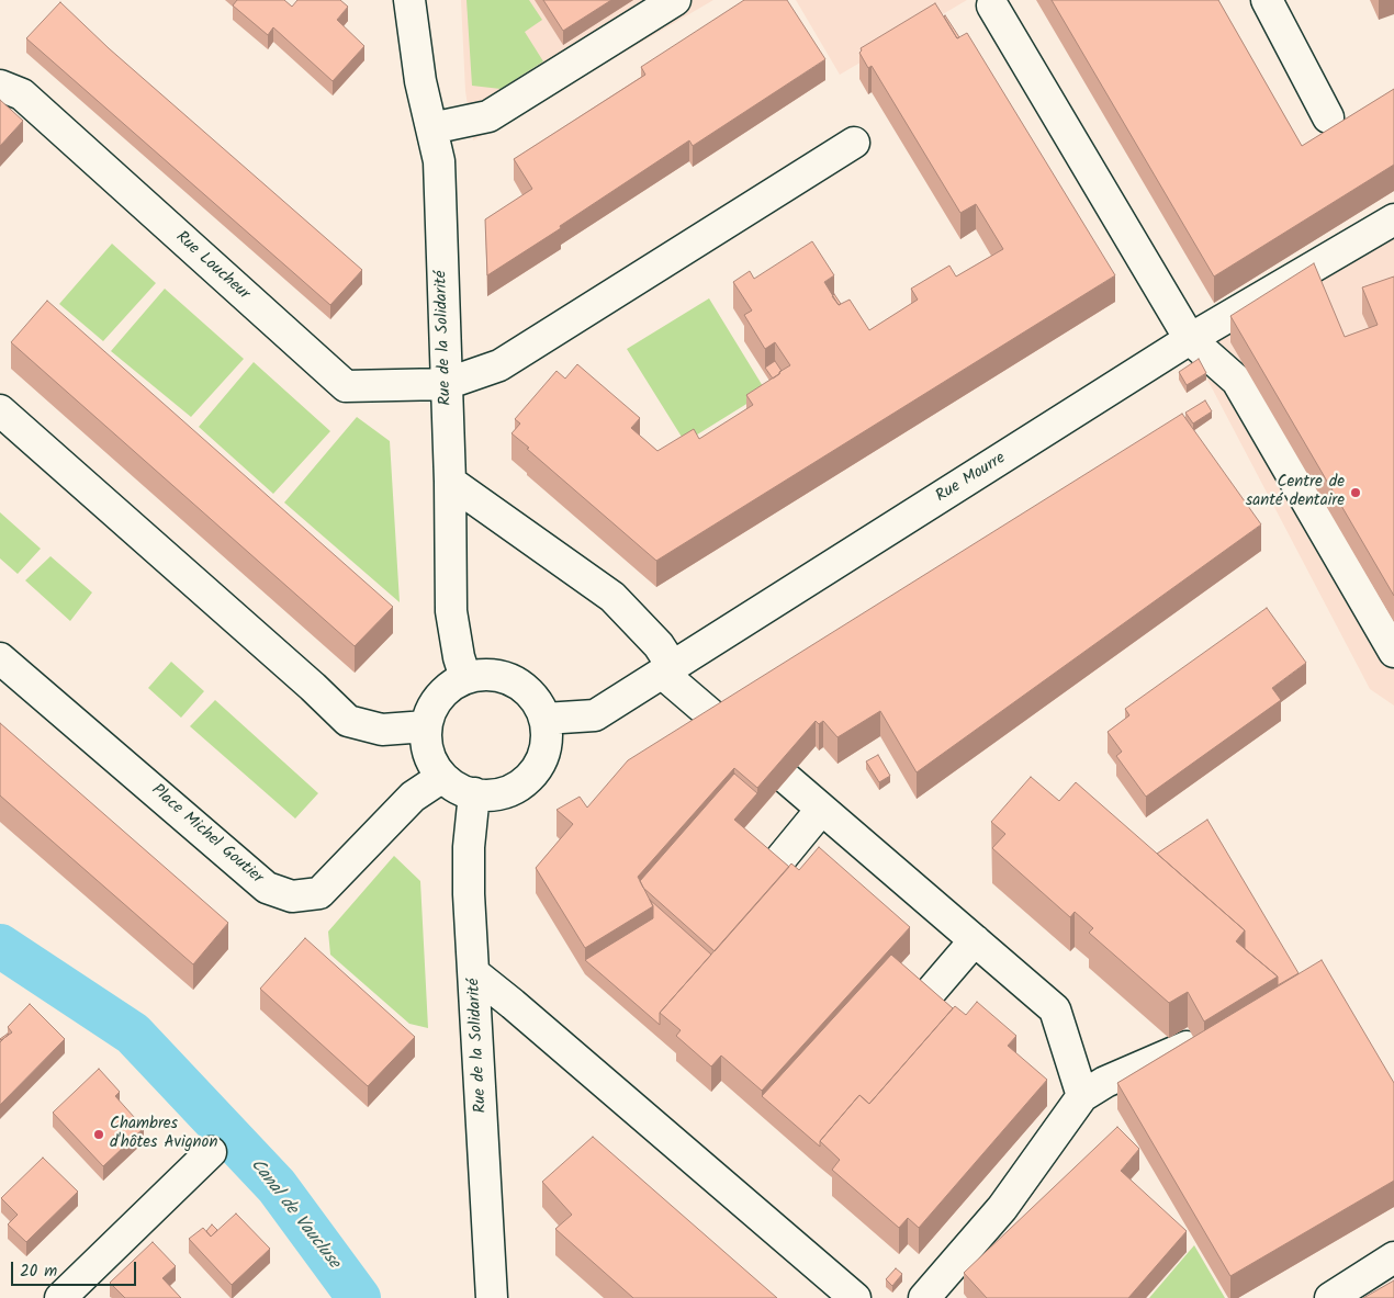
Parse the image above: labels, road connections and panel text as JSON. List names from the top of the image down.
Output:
{
  "streets": {
    "street": [
      "Rue Loucheur",
      "Rue de la Solidarité",
      "Rue Mourre",
      "Place Michel Goutier"
    ]
  },
  "crossings": [
    ["Rue Loucheur", "Rue de la Solidarité"],
    ["Rue de la Solidarité", "Rue Mourre"],
    ["Rue de la Solidarité", "Place Michel Goutier"],
    ["Rue Mourre", "Place Michel Goutier"]
  ],
  "water": ["Canal de Vaucluse"],
  "places": ["Centre de santé dentaire", "Chambres d'hôtes Avignon"],
  "scale_bar": "20 m"
}
